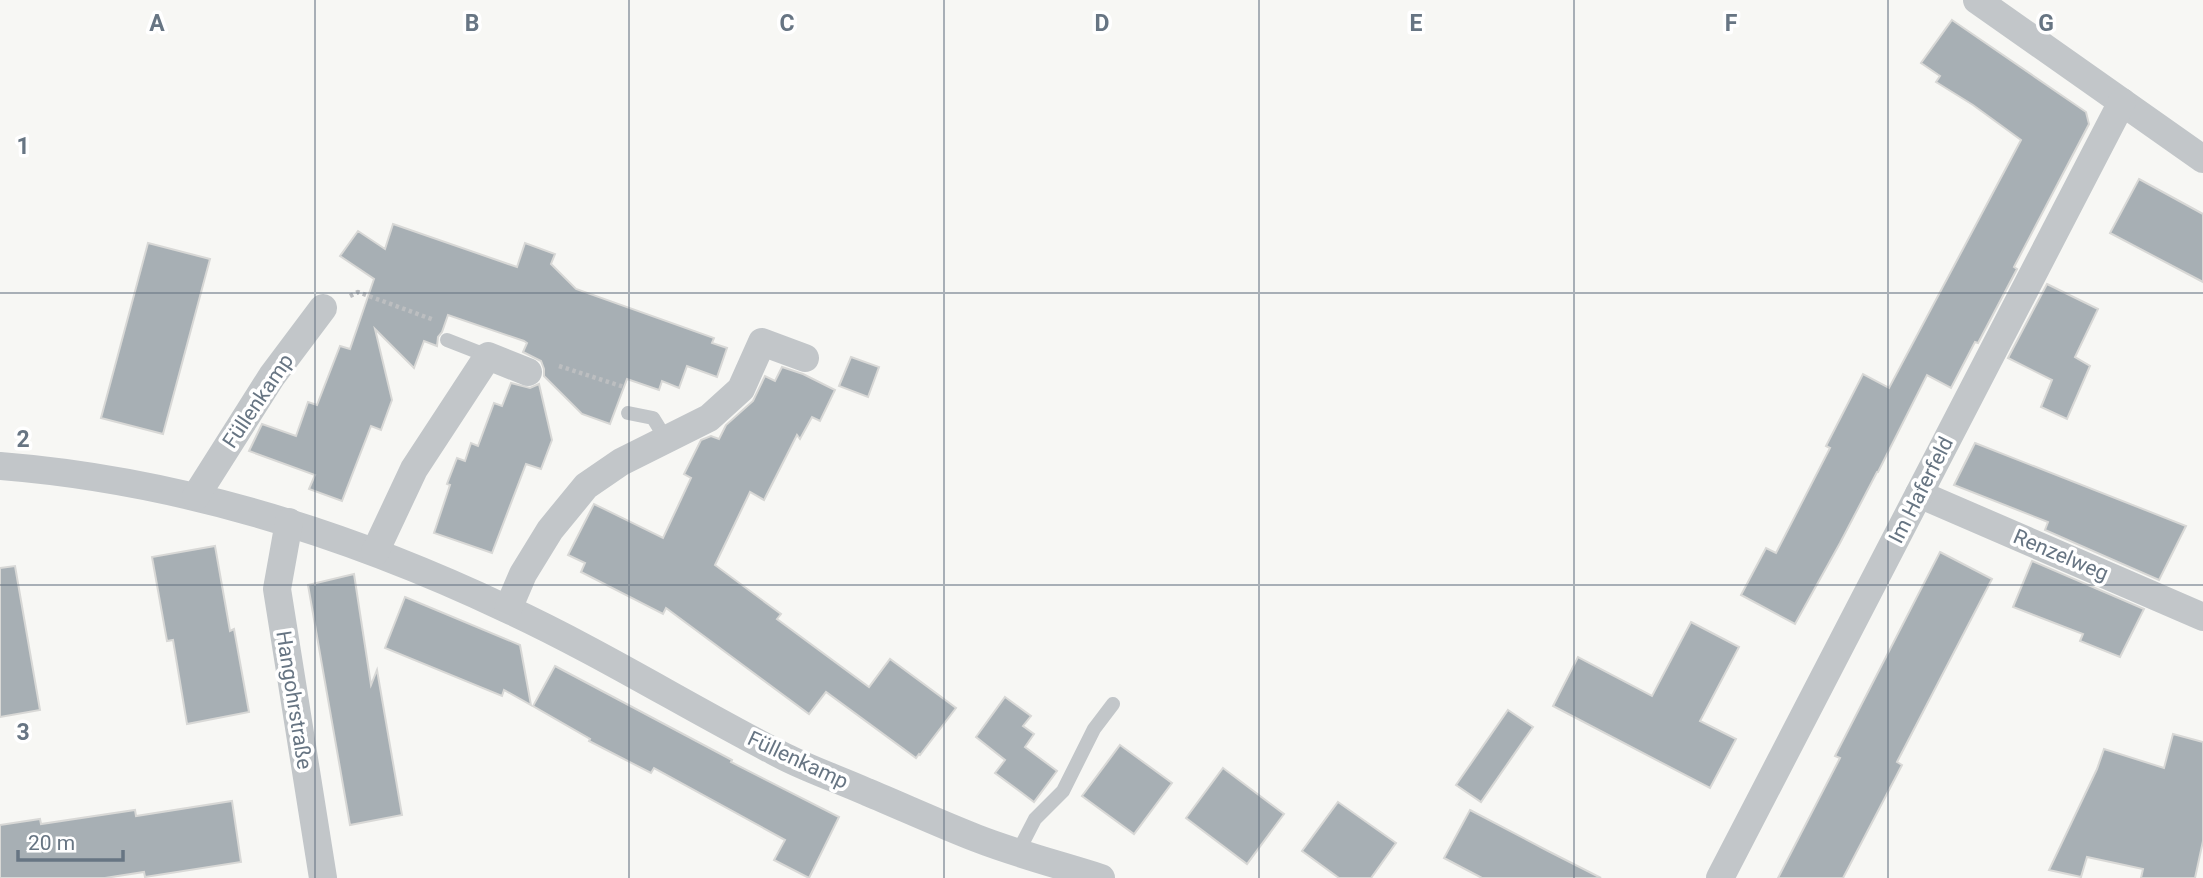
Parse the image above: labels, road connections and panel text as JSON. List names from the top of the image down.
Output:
{
  "streets": {
    "street": [
      "Füllenkamp",
      "Im Haferfeld",
      "Renzelweg",
      "Hangohrstraße"
    ]
  },
  "crossings": [
    ["Füllenkamp", "Hangohrstraße"],
    ["Im Haferfeld", "Renzelweg"]
  ],
  "scale_bar": "20 m",
  "grid": {
    "columns": [
      "A",
      "B",
      "C",
      "D",
      "E",
      "F",
      "G"
    ],
    "rows": ["1", "2", "3"]
  }
}
